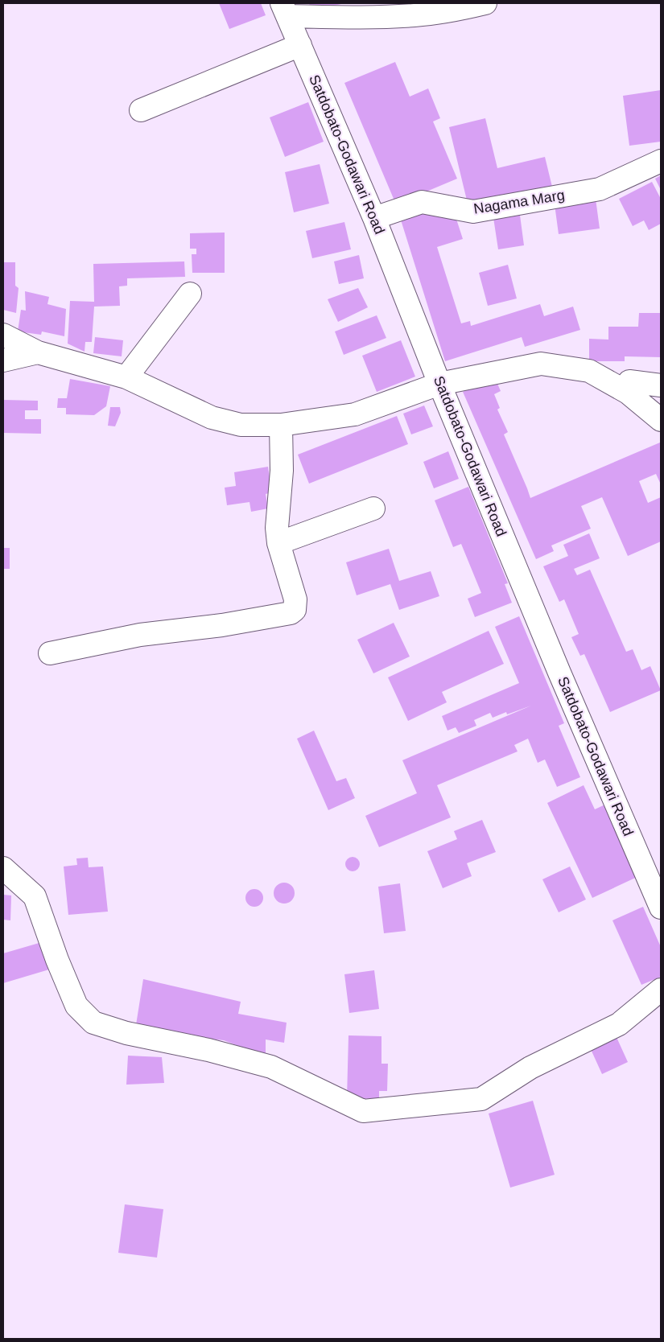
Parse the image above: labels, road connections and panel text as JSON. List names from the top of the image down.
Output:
{
  "streets": {
    "street": ["Satdobato-Godawari Road", "Nagama Marg"]
  },
  "crossings": [
    ["Satdobato-Godawari Road", "Nagama Marg"]
  ]
}
